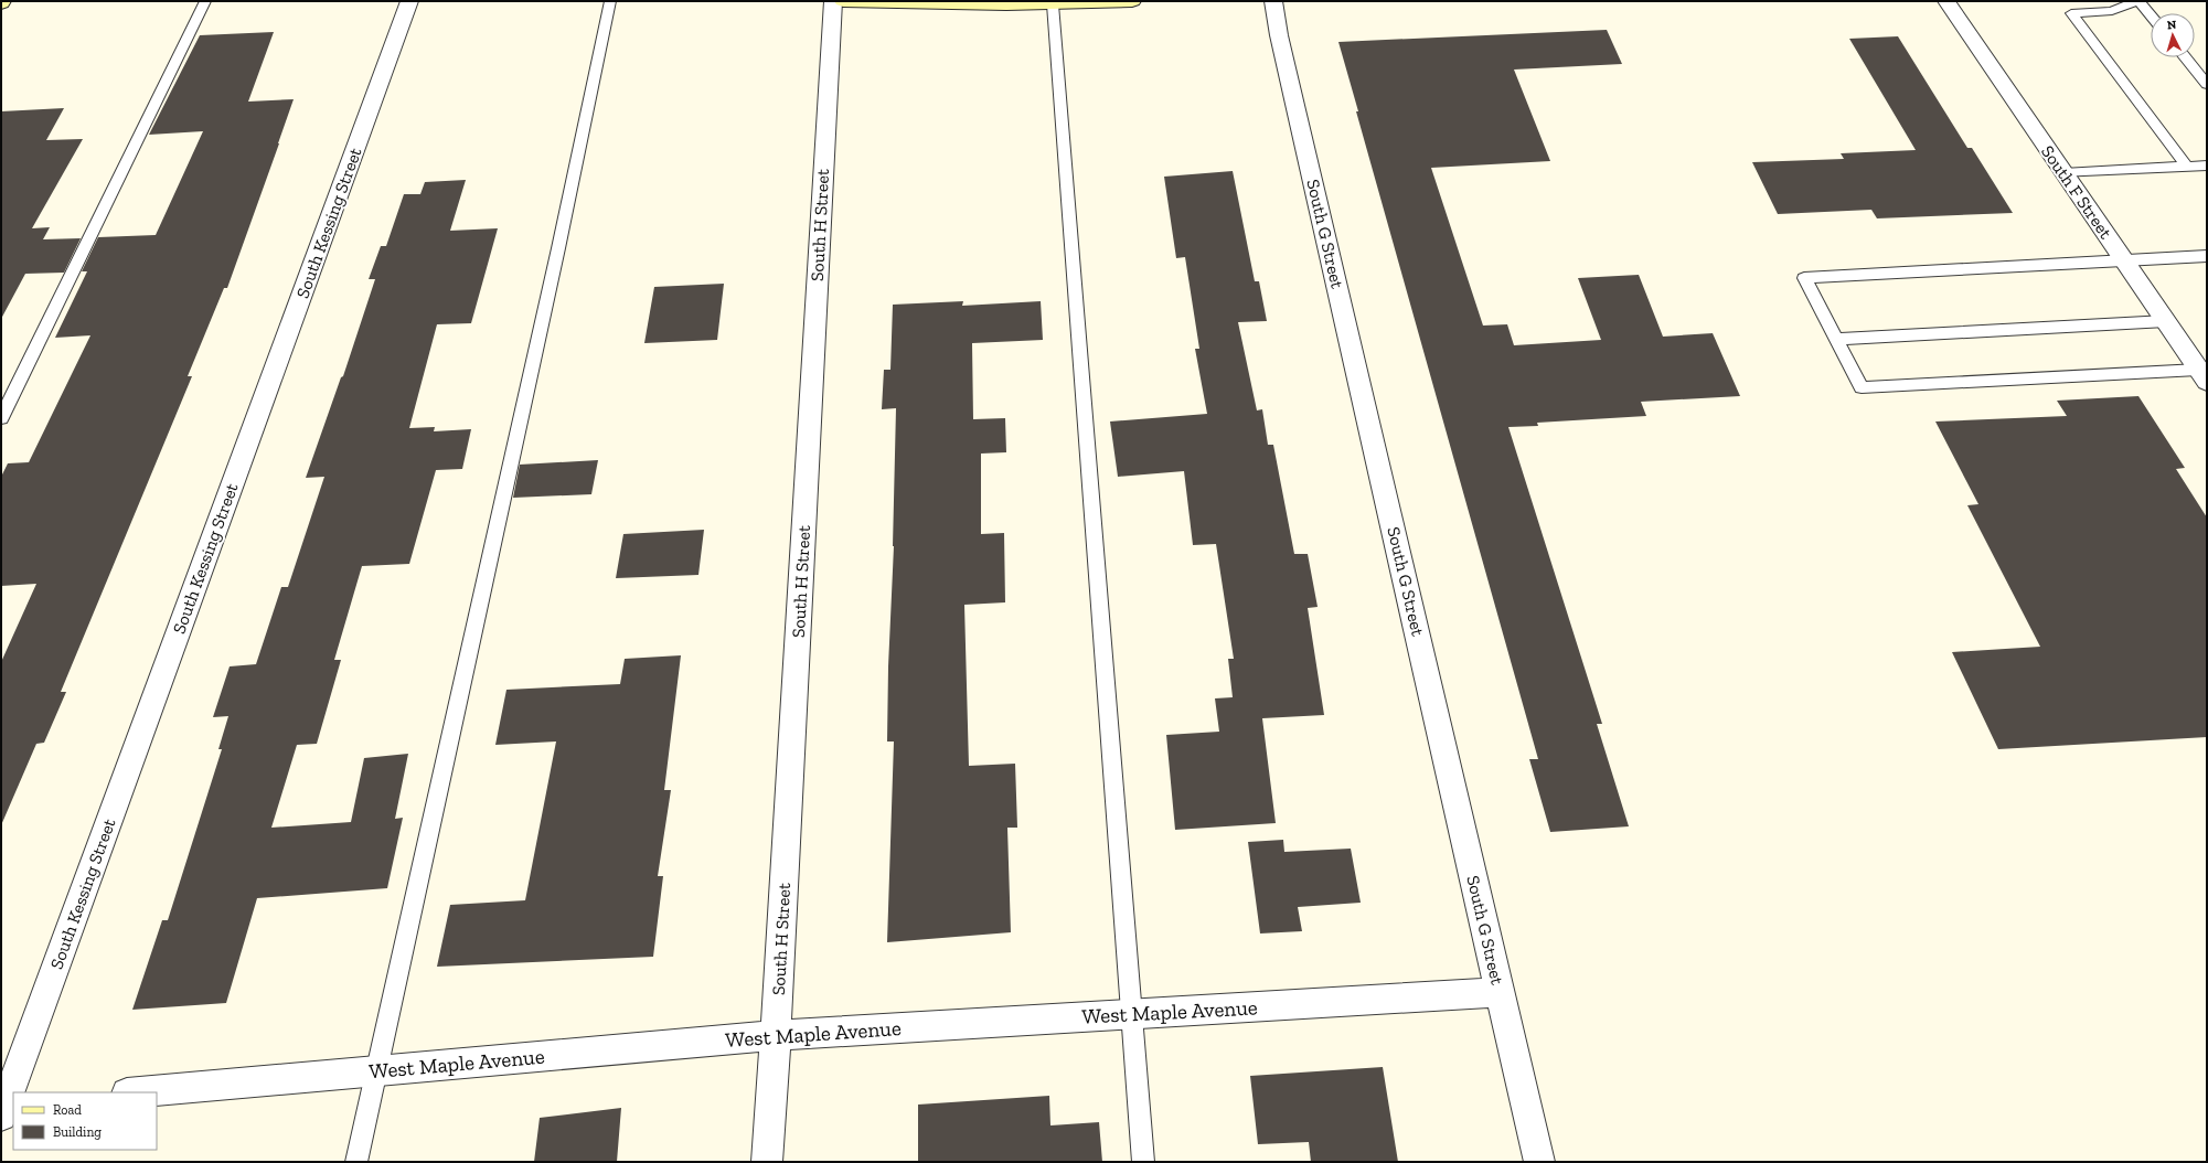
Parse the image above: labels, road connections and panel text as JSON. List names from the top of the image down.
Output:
{
  "streets": {
    "street": [
      "South F Street",
      "South Kessing Street",
      "South H Street",
      "South G Street",
      "West Maple Avenue"
    ]
  },
  "crossings": [
    ["South H Street", "West Maple Avenue"],
    ["South G Street", "West Maple Avenue"]
  ],
  "legend": ["Road", "Building"],
  "north": "top"
}
